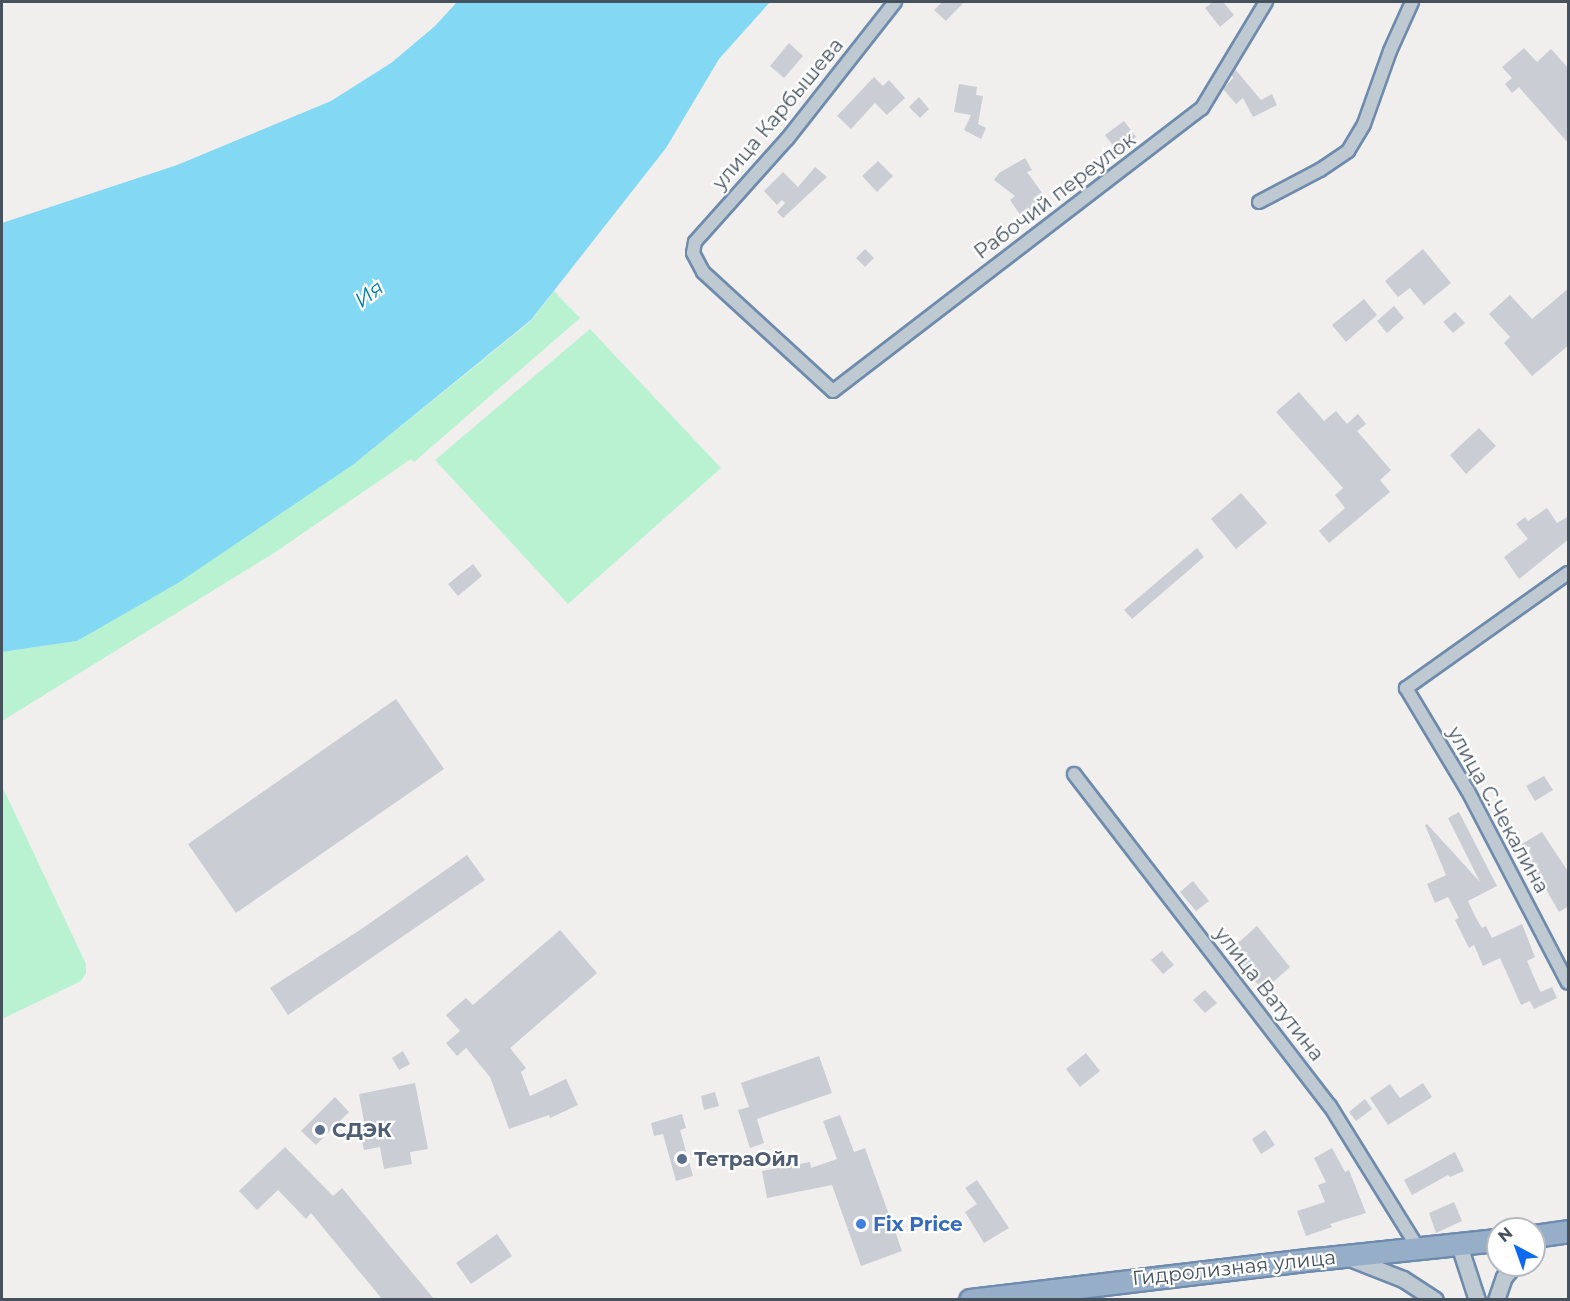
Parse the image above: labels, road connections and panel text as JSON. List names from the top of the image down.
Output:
{
  "streets": {
    "highway": ["Гидролизная улица"],
    "street": [
      "улица Карбышева",
      "Рабочий переулок",
      "улица С.Чекалина",
      "улица Ватутина"
    ]
  },
  "crossings": [
    ["улица Карбышева", "Рабочий переулок"],
    ["улица Ватутина", "Гидролизная улица"]
  ],
  "water": ["Ия"],
  "places": ["СДЭК", "ТетраОйл", "Fix Price"],
  "north": "top left"
}
